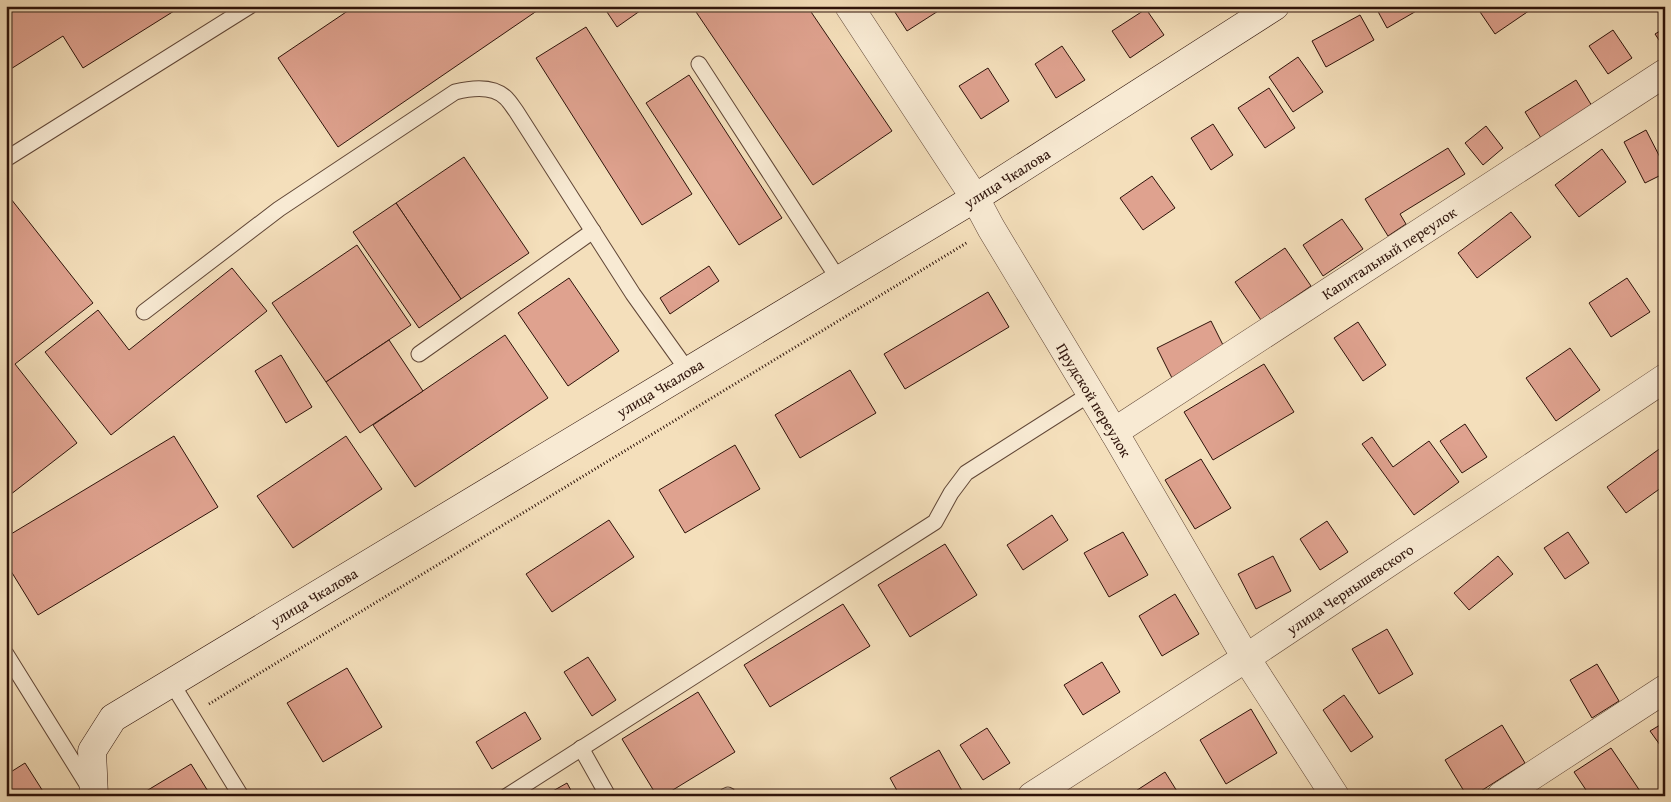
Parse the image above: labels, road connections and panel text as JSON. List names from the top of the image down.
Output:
{
  "streets": {
    "street": [
      "улица Чкалова",
      "Капитальный переулок",
      "Прудской переулок",
      "улица Чернышевского"
    ]
  },
  "crossings": [
    ["улица Чкалова", "Прудской переулок"],
    ["Капитальный переулок", "Прудской переулок"],
    ["Прудской переулок", "улица Чернышевского"]
  ]
}
